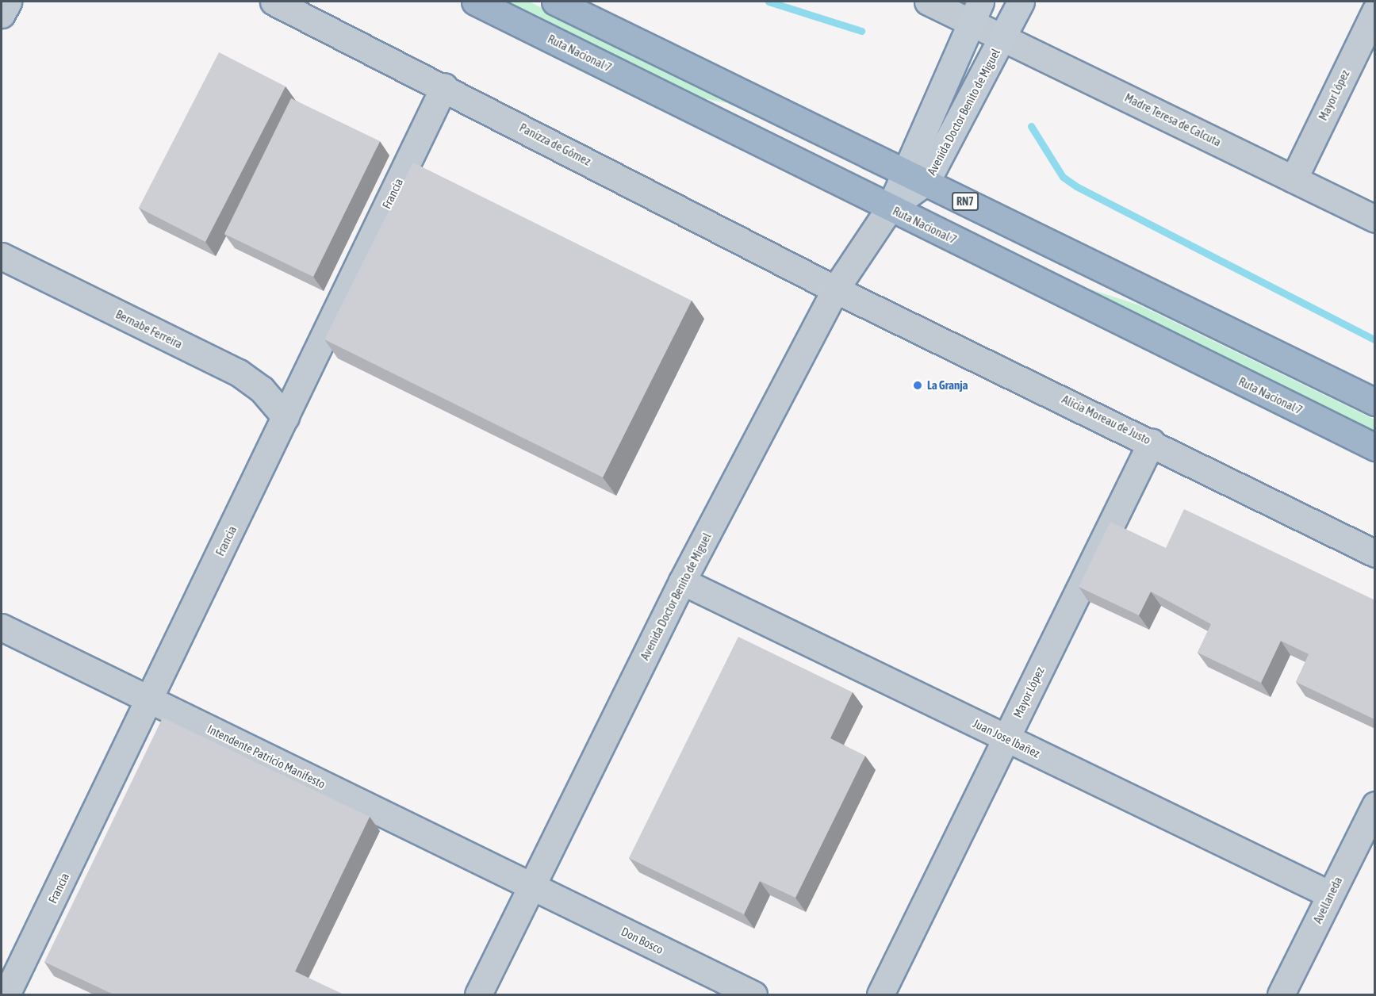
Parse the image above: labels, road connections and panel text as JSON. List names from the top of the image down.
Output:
{
  "streets": {
    "highway": ["Ruta Nacional 7", "RN7"],
    "main road": ["Avenida Doctor Benito de Miguel"],
    "street": [
      "Mayor López",
      "Madre Teresa de Calcuta",
      "Panizza de Gómez",
      "Francia",
      "Bernabe Ferreira",
      "Alicia Moreau de Justo",
      "Juan Jose Ibañez",
      "Intendente Patricio Manifesto",
      "Avellaneda",
      "Don Bosco"
    ]
  },
  "crossings": [
    ["Ruta Nacional 7", "Avenida Doctor Benito de Miguel"],
    ["Mayor López", "Madre Teresa de Calcuta"],
    ["Mayor López", "Alicia Moreau de Justo"],
    ["Mayor López", "Juan Jose Ibañez"],
    ["Avenida Doctor Benito de Miguel", "Madre Teresa de Calcuta"],
    ["Avenida Doctor Benito de Miguel", "Panizza de Gómez"],
    ["Avenida Doctor Benito de Miguel", "RN7"],
    ["Avenida Doctor Benito de Miguel", "Alicia Moreau de Justo"],
    ["Avenida Doctor Benito de Miguel", "Juan Jose Ibañez"],
    ["Avenida Doctor Benito de Miguel", "Intendente Patricio Manifesto"],
    ["Avenida Doctor Benito de Miguel", "Don Bosco"],
    ["Panizza de Gómez", "Francia"],
    ["Panizza de Gómez", "Alicia Moreau de Justo"],
    ["Francia", "Bernabe Ferreira"],
    ["Francia", "Intendente Patricio Manifesto"],
    ["Juan Jose Ibañez", "Avellaneda"],
    ["Intendente Patricio Manifesto", "Don Bosco"]
  ],
  "places": ["La Granja"]
}
